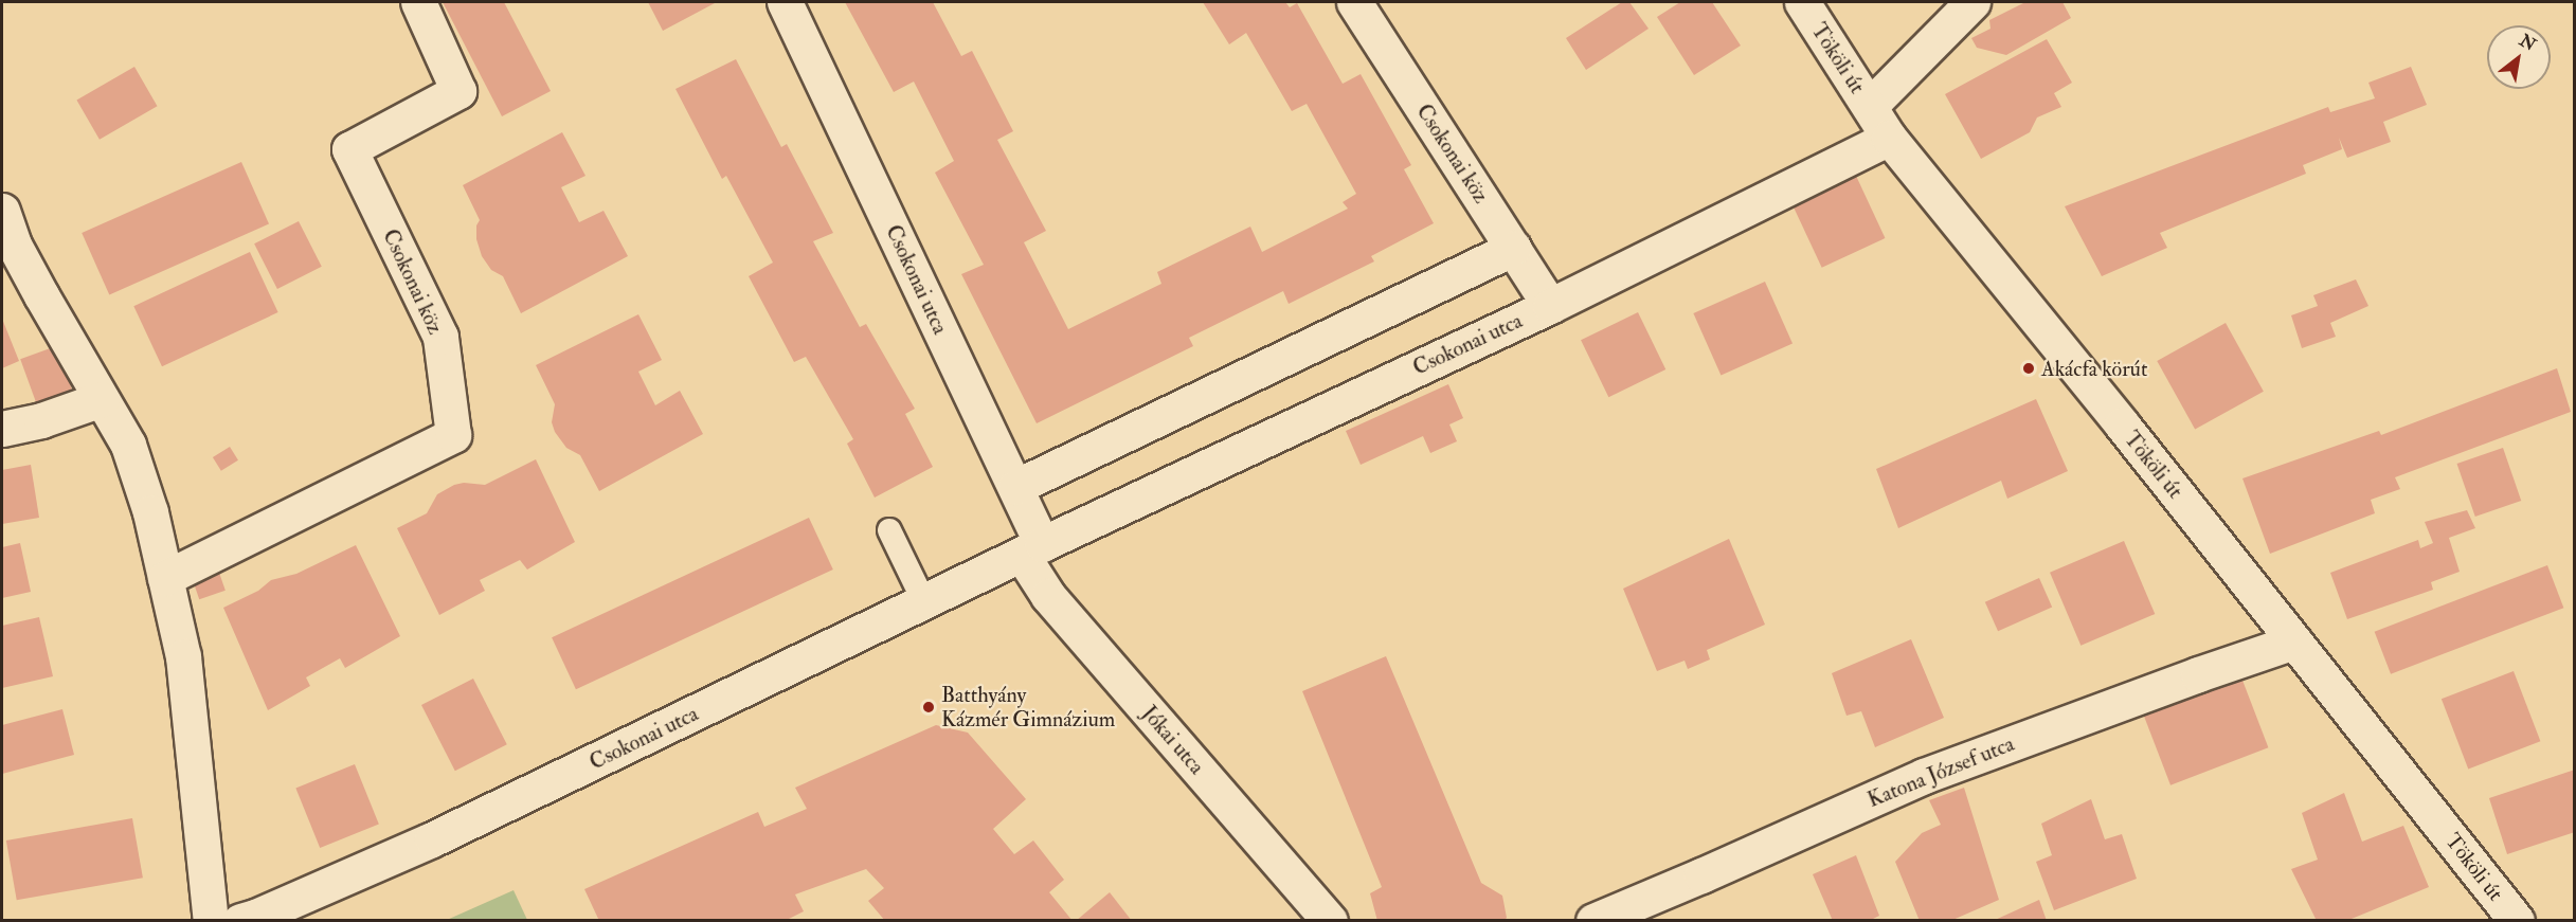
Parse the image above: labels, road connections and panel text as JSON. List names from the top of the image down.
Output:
{
  "streets": {
    "street": [
      "Tököli út",
      "Csokonai köz",
      "Csokonai utca",
      "Jókai utca",
      "Katona József utca"
    ]
  },
  "crossings": [
    ["Tököli út", "Csokonai utca"],
    ["Tököli út", "Katona József utca"],
    ["Csokonai köz", "Csokonai utca"],
    ["Csokonai utca", "Jókai utca"]
  ],
  "places": ["Akácfa körút", "Batthyány Kázmér Gimnázium"],
  "north": "top right"
}
